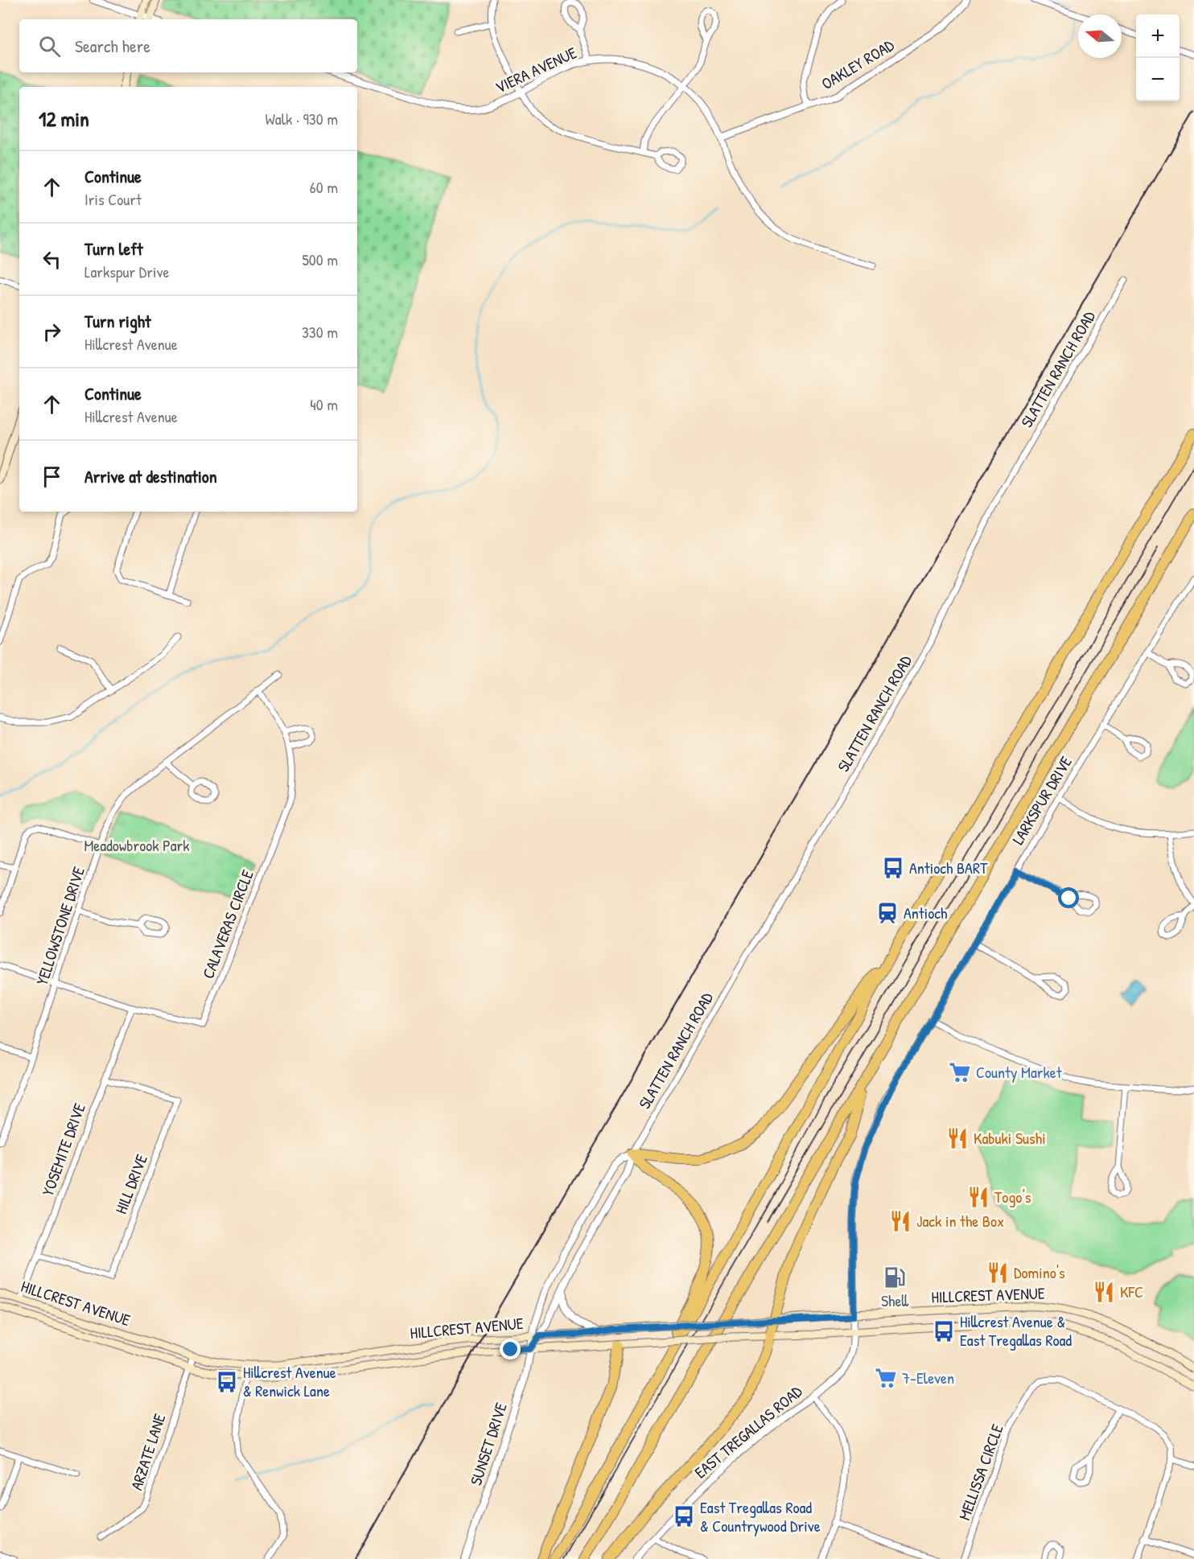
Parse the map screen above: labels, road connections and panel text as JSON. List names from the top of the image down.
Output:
{
  "streets": {
    "main road": ["HILLCREST AVENUE"],
    "street": [
      "OAKLEY ROAD",
      "VIERA AVENUE",
      "SLATTEN RANCH ROAD",
      "LARKSPUR DRIVE",
      "CALAVERAS CIRCLE",
      "YELLOWSTONE DRIVE",
      "YOSEMITE DRIVE",
      "HILL DRIVE",
      "EAST TREGALLAS ROAD",
      "SUNSET DRIVE",
      "ARZATE LANE",
      "MELLISSA CIRCLE"
    ]
  },
  "crossings": [
    ["OAKLEY ROAD", "VIERA AVENUE"],
    ["SLATTEN RANCH ROAD", "HILLCREST AVENUE"],
    ["SLATTEN RANCH ROAD", "SUNSET DRIVE"],
    ["LARKSPUR DRIVE", "HILLCREST AVENUE"],
    ["LARKSPUR DRIVE", "EAST TREGALLAS ROAD"],
    ["CALAVERAS CIRCLE", "YELLOWSTONE DRIVE"],
    ["CALAVERAS CIRCLE", "YOSEMITE DRIVE"],
    ["YOSEMITE DRIVE", "HILL DRIVE"],
    ["YOSEMITE DRIVE", "HILLCREST AVENUE"],
    ["HILLCREST AVENUE", "EAST TREGALLAS ROAD"],
    ["HILLCREST AVENUE", "SUNSET DRIVE"],
    ["HILLCREST AVENUE", "ARZATE LANE"]
  ],
  "parks": ["Meadowbrook Park"],
  "places": {
    "bus stop": [
      "Antioch BART",
      "Hillcrest Avenue & East Tregallas Road",
      "Hillcrest Avenue & Renwick Lane",
      "East Tregallas Road & Countrywood Drive"
    ],
    "station": ["Antioch"],
    "supermarket": ["County Market", "7-Eleven"],
    "restaurant": [
      "Kabuki Sushi",
      "Togo's",
      "Jack in the Box",
      "Domino's",
      "KFC"
    ],
    "fuel station": ["Shell"]
  },
  "north": "left",
  "page": {
    "map_buttons": ["+", "−"],
    "search": "Search here",
    "heading": ["12 min", "Walk · 930 m"],
    "list": [
      ["Continue", "Iris Court", "60 m"],
      ["Turn left", "Larkspur Drive", "500 m"],
      ["Turn right", "Hillcrest Avenue", "330 m"],
      ["Continue", "Hillcrest Avenue", "40 m"],
      "Arrive at destination"
    ]
  }
}
